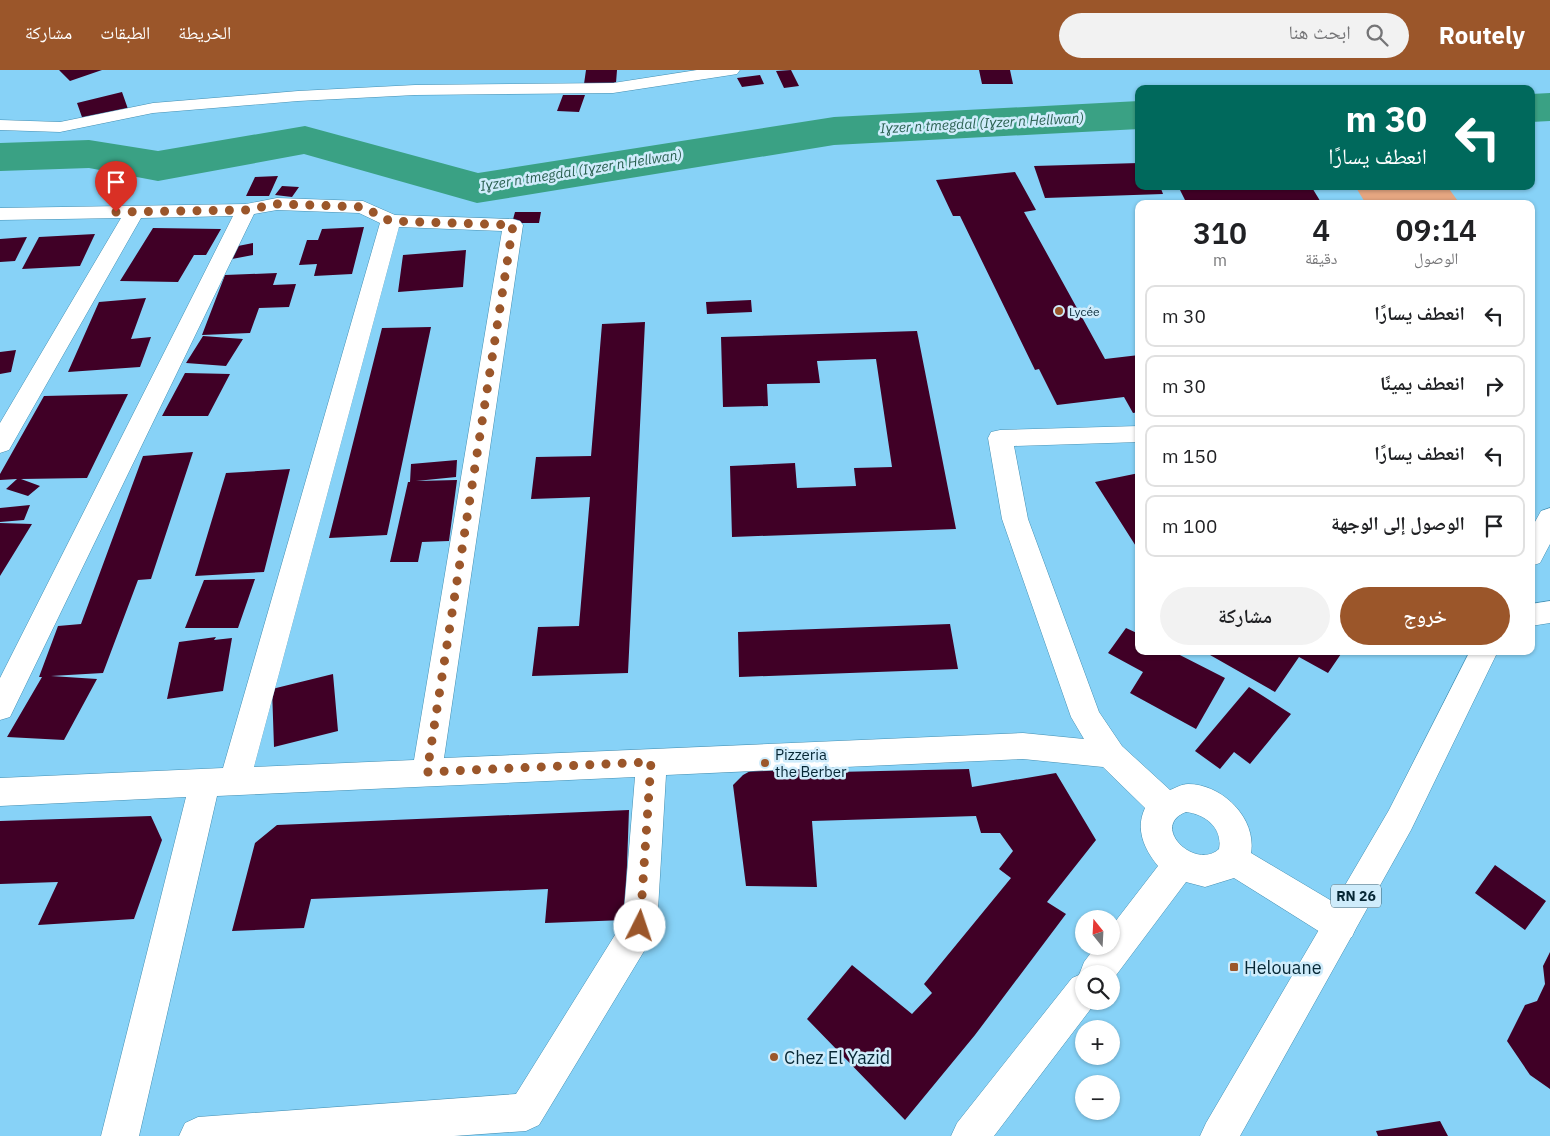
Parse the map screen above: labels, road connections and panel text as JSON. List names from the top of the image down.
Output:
{
  "streets": {
    "street": ["RN 26"]
  },
  "water": ["Iɣzer n tmegdal (Iɣzer n Hellwan)"],
  "places": {
    "other": ["Lycée", "Pizzeria the Berber", "Chez El Yazid"],
    "transit": ["Helouane"]
  },
  "north": "top",
  "page": {
    "header": "Routely",
    "search": "ابحث هنا",
    "nav": ["الخريطة", "الطبقات", "مشاركة"],
    "turn": ["30 m", "انعطف يسارًا"],
    "eta": [
      "09:14",
      "الوصول",
      "4",
      "دقيقة",
      "310",
      "m"
    ],
    "list": [
      {
        "name": "انعطف يسارًا",
        "value": "30 m"
      },
      {
        "name": "انعطف يمينًا",
        "value": "30 m"
      },
      {
        "name": "انعطف يسارًا",
        "value": "150 m"
      },
      {
        "name": "الوصول إلى الوجهة",
        "value": "100 m"
      }
    ],
    "buttons": ["خروج", "مشاركة"],
    "map_buttons": ["+", "−"]
  }
}
